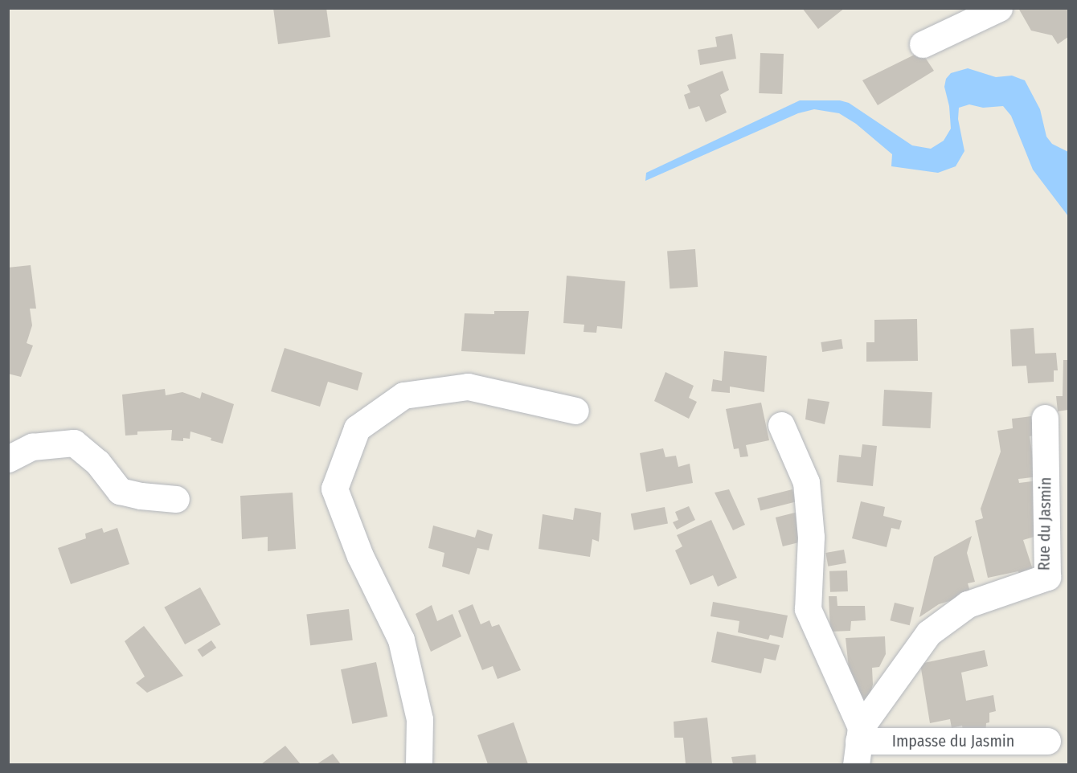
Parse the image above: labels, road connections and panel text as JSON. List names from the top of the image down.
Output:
{
  "streets": {
    "street": ["Rue du Jasmin", "Impasse du Jasmin"]
  },
  "crossings": [
    ["Rue du Jasmin", "Impasse du Jasmin"]
  ]
}
